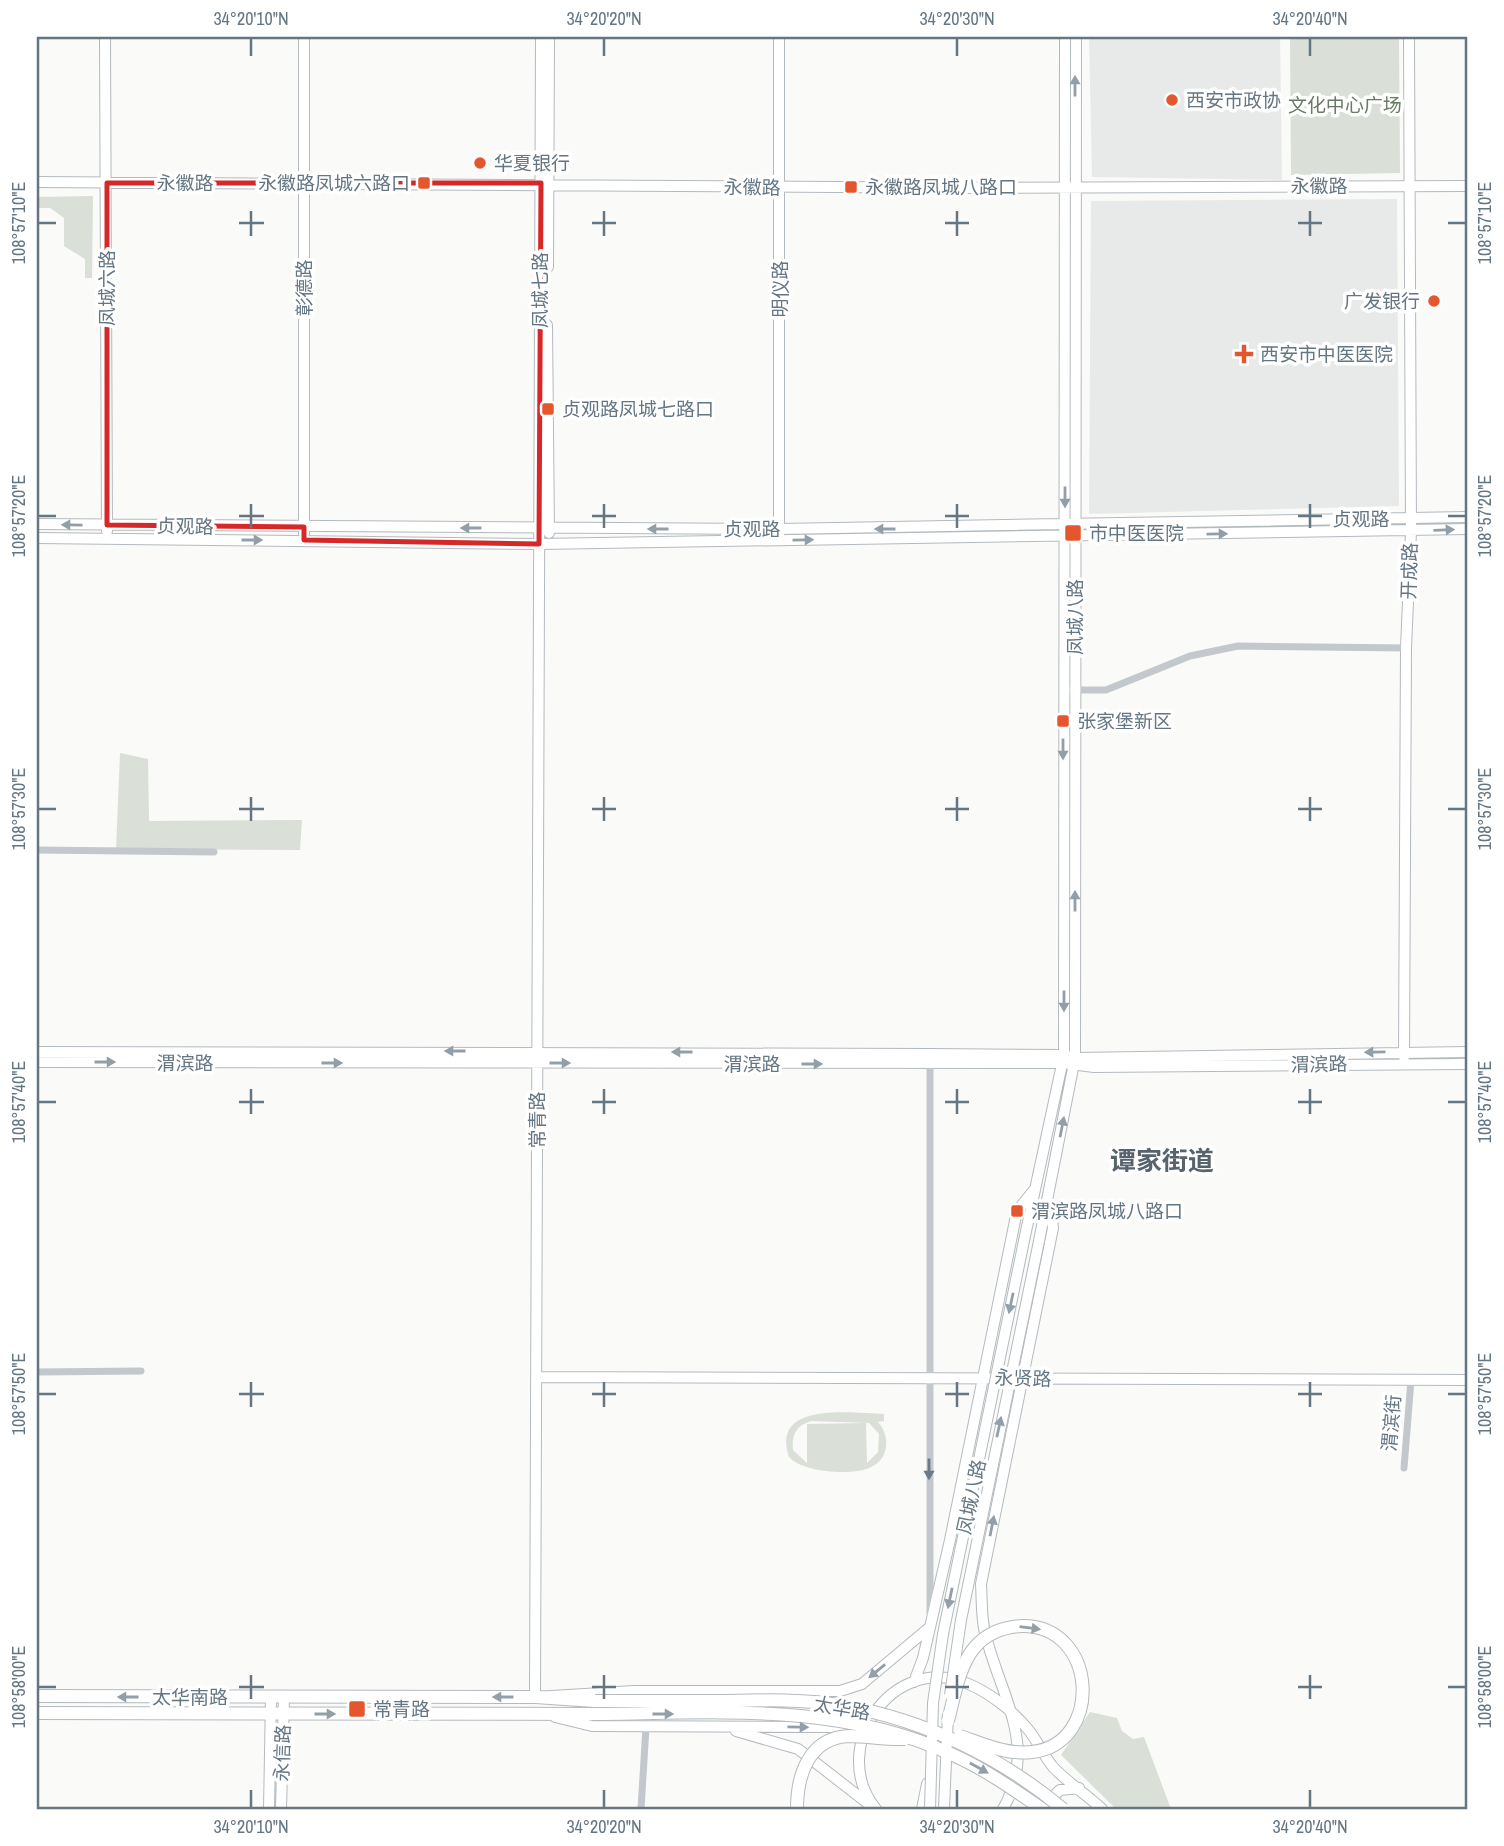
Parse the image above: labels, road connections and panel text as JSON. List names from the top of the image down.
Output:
{
  "streets": {
    "main road": ["太华南路", "太华路"],
    "street": [
      "永徽路",
      "凤城六路",
      "彰德路",
      "明仪路",
      "凤城七路",
      "贞观路",
      "开成路",
      "凤城八路",
      "渭滨路",
      "常青路",
      "永贤路",
      "渭滨街",
      "永信路"
    ]
  },
  "crossings": [
    ["永徽路", "凤城六路"],
    ["永徽路", "彰德路"],
    ["永徽路", "明仪路"],
    ["永徽路", "凤城七路"],
    ["永徽路", "开成路"],
    ["永徽路", "凤城八路"],
    ["凤城六路", "贞观路"],
    ["彰德路", "贞观路"],
    ["明仪路", "贞观路"],
    ["凤城七路", "贞观路"],
    ["凤城七路", "常青路"],
    ["贞观路", "开成路"],
    ["贞观路", "凤城八路"],
    ["贞观路", "常青路"],
    ["开成路", "渭滨路"],
    ["凤城八路", "渭滨路"],
    ["凤城八路", "永贤路"],
    ["渭滨路", "常青路"],
    ["常青路", "永贤路"],
    ["常青路", "太华南路"],
    ["永贤路", "渭滨街"],
    ["太华南路", "太华路"],
    ["太华南路", "永信路"]
  ],
  "districts": ["谭家街道"],
  "parks": ["文化中心广场"],
  "places": {
    "other": ["西安市政协", "华夏银行", "广发银行"],
    "transit": [
      "永徽路凤城六路口",
      "永徽路凤城八路口",
      "贞观路凤城七路口",
      "市中医医院",
      "张家堡新区",
      "渭滨路凤城八路口",
      "常青路"
    ],
    "health": ["西安市中医医院"]
  },
  "coordinates": [
    "34°20'10\"N",
    "34°20'20\"N",
    "34°20'30\"N",
    "34°20'40\"N",
    "108°57'10\"E",
    "108°57'20\"E",
    "108°57'30\"E",
    "108°57'40\"E",
    "108°57'50\"E",
    "108°58'00\"E"
  ]
}
